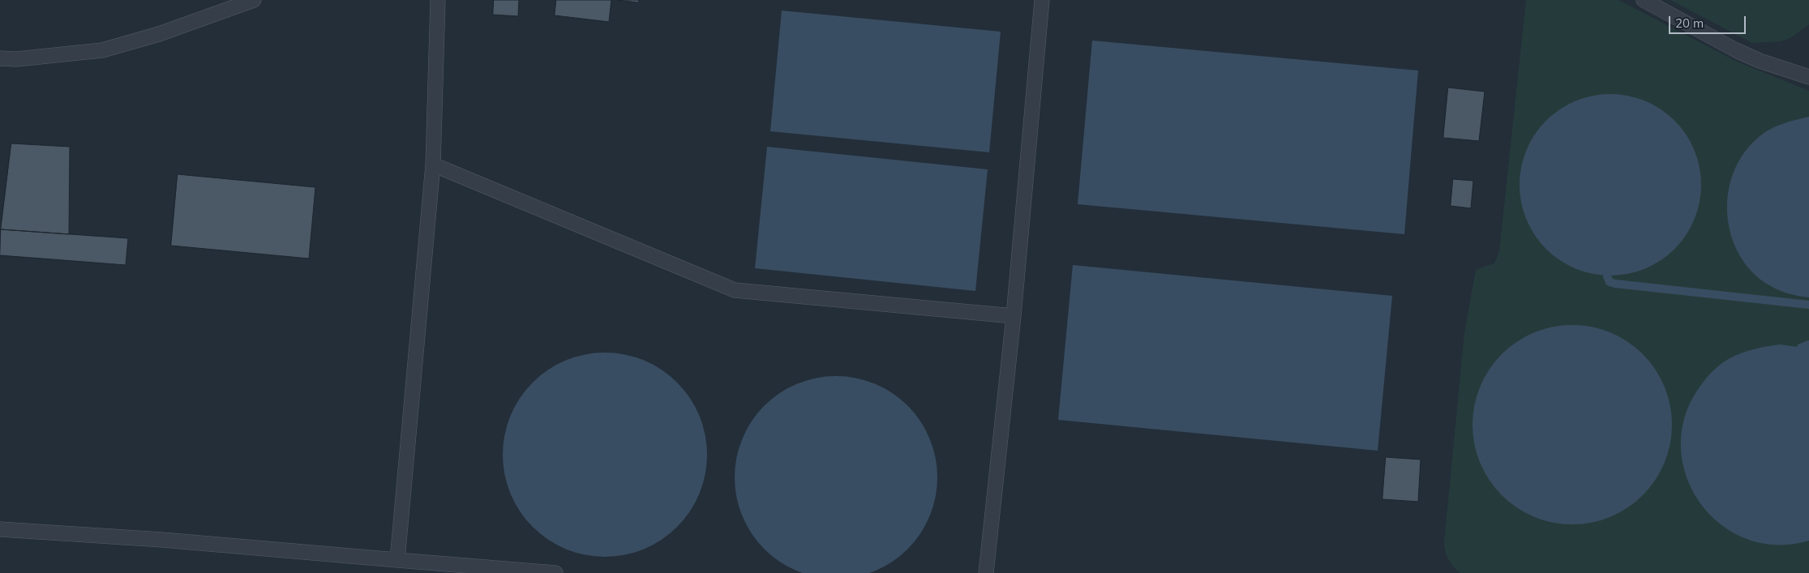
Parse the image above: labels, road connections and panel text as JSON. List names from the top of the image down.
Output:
{
  "scale_bar": "20 m"
}
